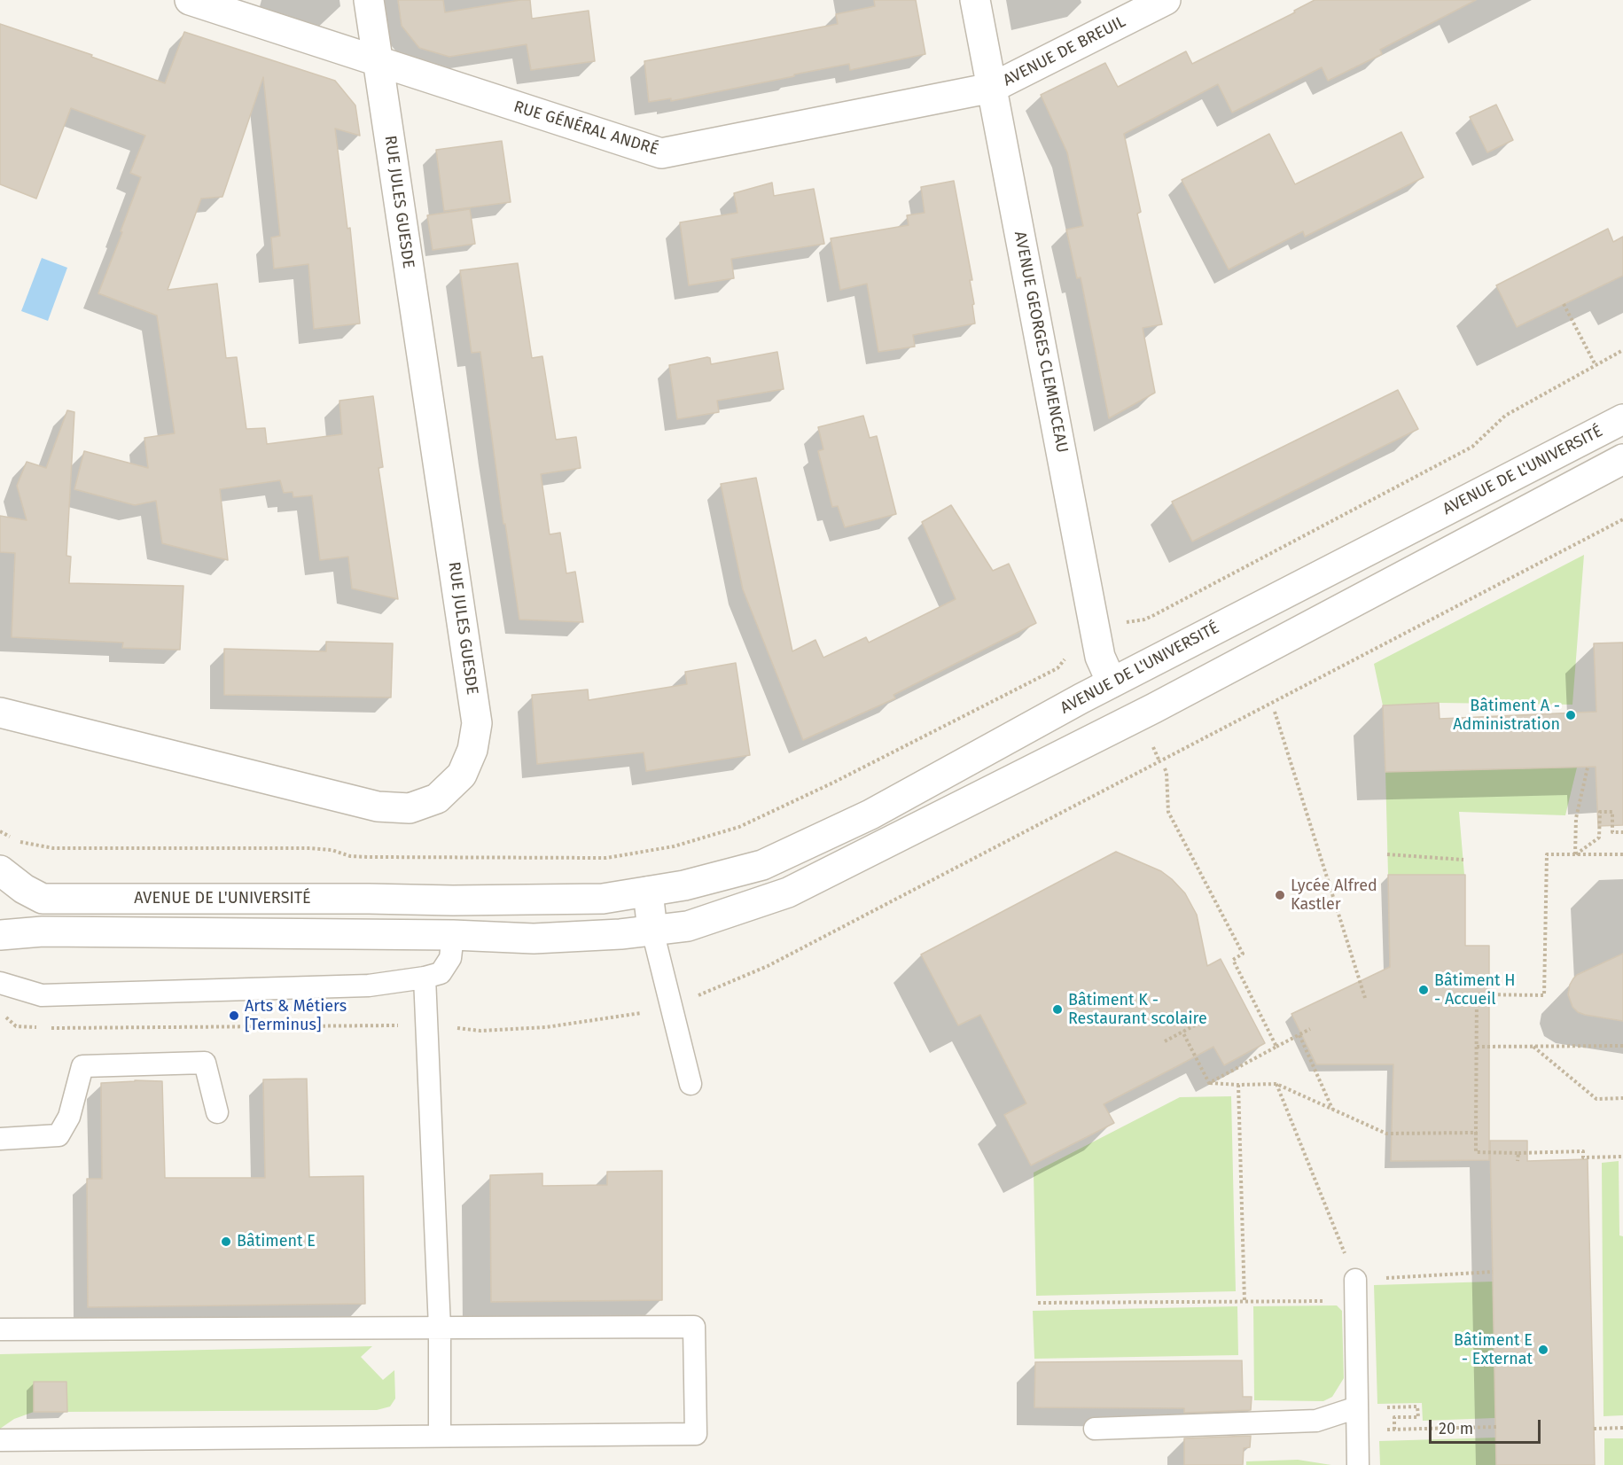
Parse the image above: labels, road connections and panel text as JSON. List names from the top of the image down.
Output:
{
  "streets": {
    "street": [
      "AVENUE DE BREUIL",
      "RUE GÉNÉRAL ANDRÉ",
      "RUE JULES GUESDE",
      "AVENUE GEORGES CLEMENCEAU",
      "AVENUE DE L'UNIVERSITÉ"
    ]
  },
  "crossings": [
    ["AVENUE DE BREUIL", "RUE GÉNÉRAL ANDRÉ"],
    ["AVENUE DE BREUIL", "AVENUE GEORGES CLEMENCEAU"],
    ["RUE GÉNÉRAL ANDRÉ", "RUE JULES GUESDE"],
    ["RUE GÉNÉRAL ANDRÉ", "AVENUE GEORGES CLEMENCEAU"],
    ["AVENUE GEORGES CLEMENCEAU", "AVENUE DE L'UNIVERSITÉ"]
  ],
  "places": [
    "Bâtiment A - Administration",
    "Lycée Alfred Kastler",
    "Bâtiment H - Accueil",
    "Bâtiment K - Restaurant scolaire",
    "Arts & Métiers [Terminus]",
    "Bâtiment E",
    "Bâtiment E - Externat"
  ],
  "scale_bar": "20 m"
}
